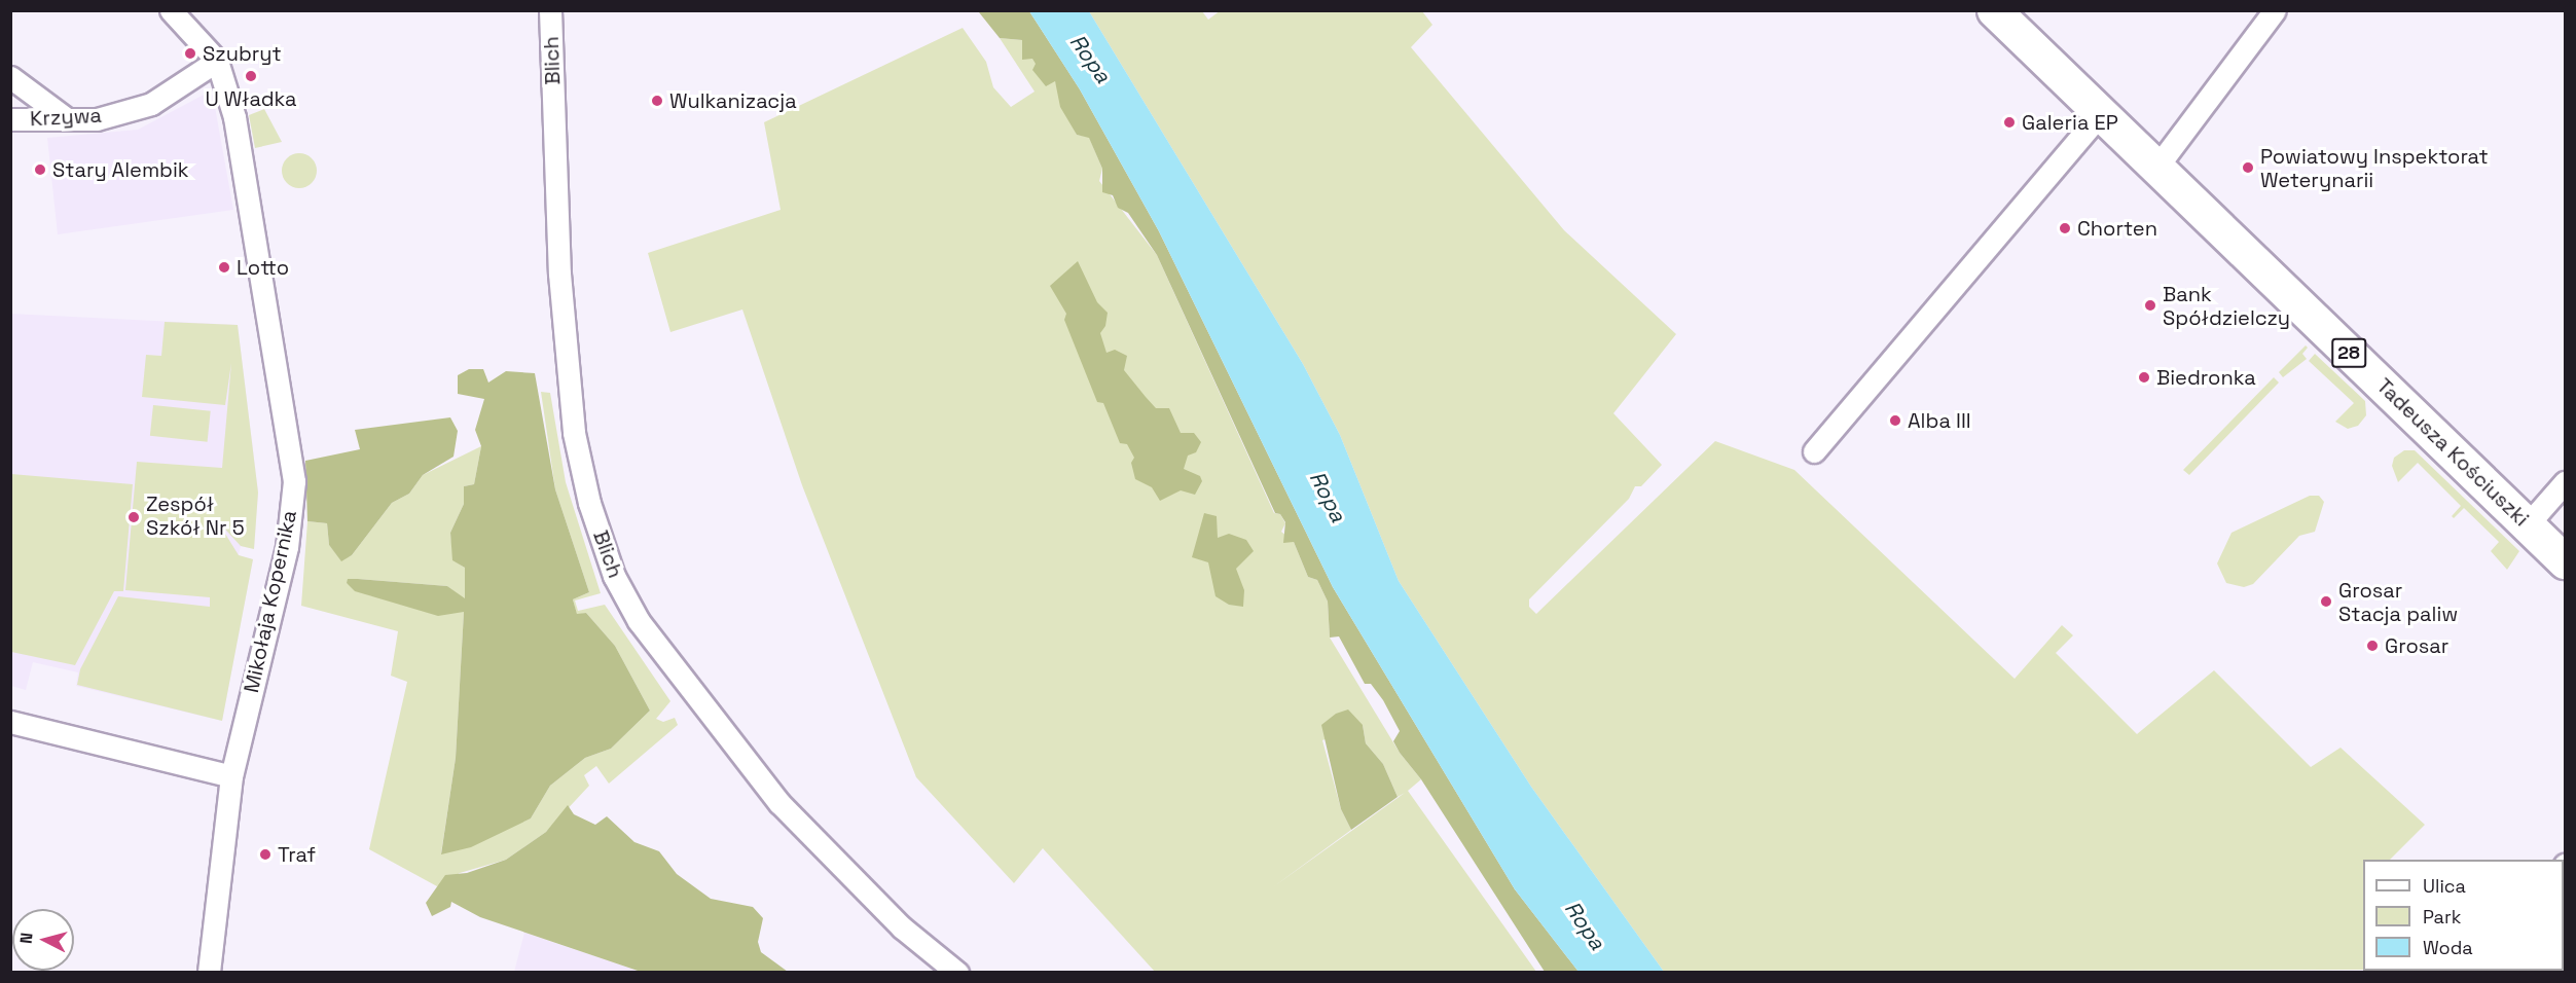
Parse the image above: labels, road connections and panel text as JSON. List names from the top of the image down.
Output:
{
  "streets": {
    "main road": ["28", "Tadeusza Kościuszki"],
    "street": ["Blich", "Krzywa", "Mikołaja Kopernika"]
  },
  "crossings": [
    ["Krzywa", "Mikołaja Kopernika"]
  ],
  "water": ["Ropa"],
  "places": [
    "Szubryt",
    "U Władka",
    "Wulkanizacja",
    "Galeria EP",
    "Powiatowy Inspektorat Weterynarii",
    "Stary Alembik",
    "Chorten",
    "Lotto",
    "Bank Spółdzielczy",
    "Biedronka",
    "Alba III",
    "Zespół Szkół Nr 5",
    "Grosar Stacja paliw",
    "Grosar",
    "Traf"
  ],
  "legend": ["Ulica", "Park", "Woda"],
  "north": "left"
}
